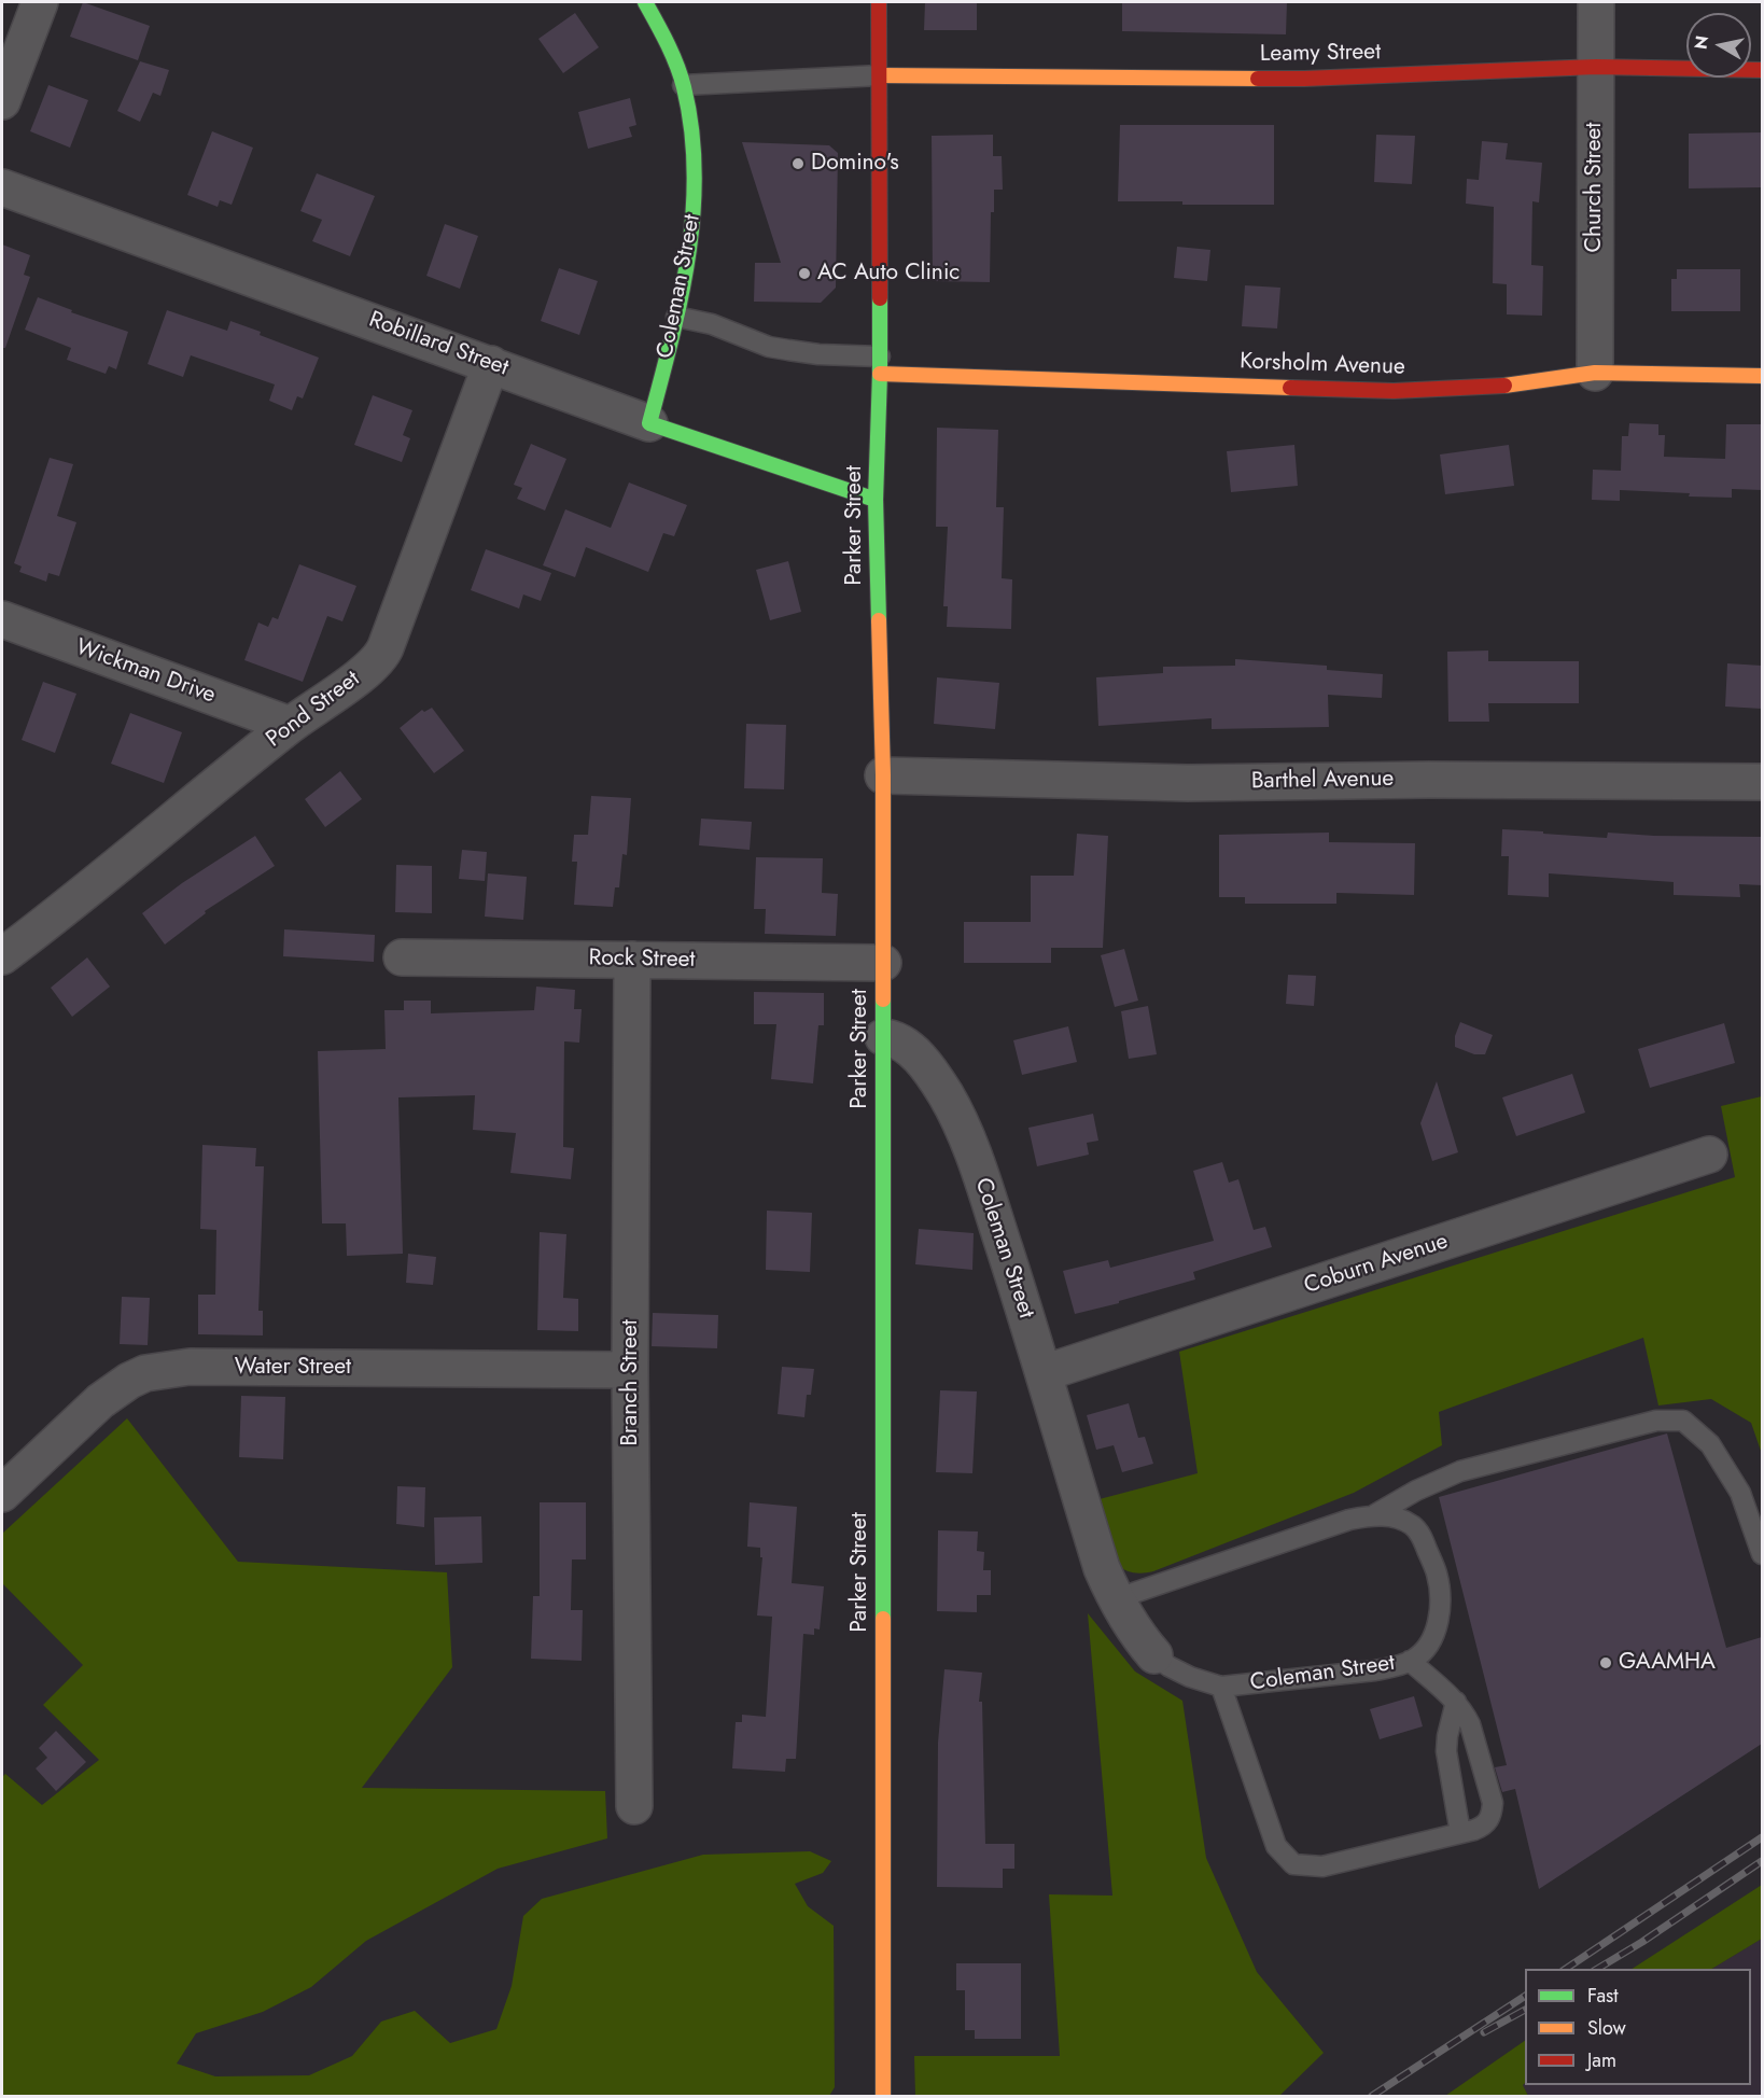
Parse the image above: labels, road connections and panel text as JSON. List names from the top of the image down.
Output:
{
  "streets": {
    "street": [
      "Leamy Street",
      "Church Street",
      "Coleman Street",
      "Robillard Street",
      "Korsholm Avenue",
      "Parker Street",
      "Wickman Drive",
      "Pond Street",
      "Barthel Avenue",
      "Rock Street",
      "Coburn Avenue",
      "Water Street",
      "Branch Street"
    ]
  },
  "crossings": [
    ["Leamy Street", "Church Street"],
    ["Leamy Street", "Parker Street"],
    ["Church Street", "Korsholm Avenue"],
    ["Coleman Street", "Robillard Street"],
    ["Coleman Street", "Parker Street"],
    ["Coleman Street", "Coburn Avenue"],
    ["Robillard Street", "Parker Street"],
    ["Robillard Street", "Pond Street"],
    ["Korsholm Avenue", "Parker Street"],
    ["Parker Street", "Barthel Avenue"],
    ["Parker Street", "Rock Street"],
    ["Wickman Drive", "Pond Street"],
    ["Rock Street", "Branch Street"],
    ["Water Street", "Branch Street"]
  ],
  "places": ["Domino's", "AC Auto Clinic", "GAAMHA"],
  "legend": ["Fast", "Slow", "Jam"],
  "north": "left"
}
